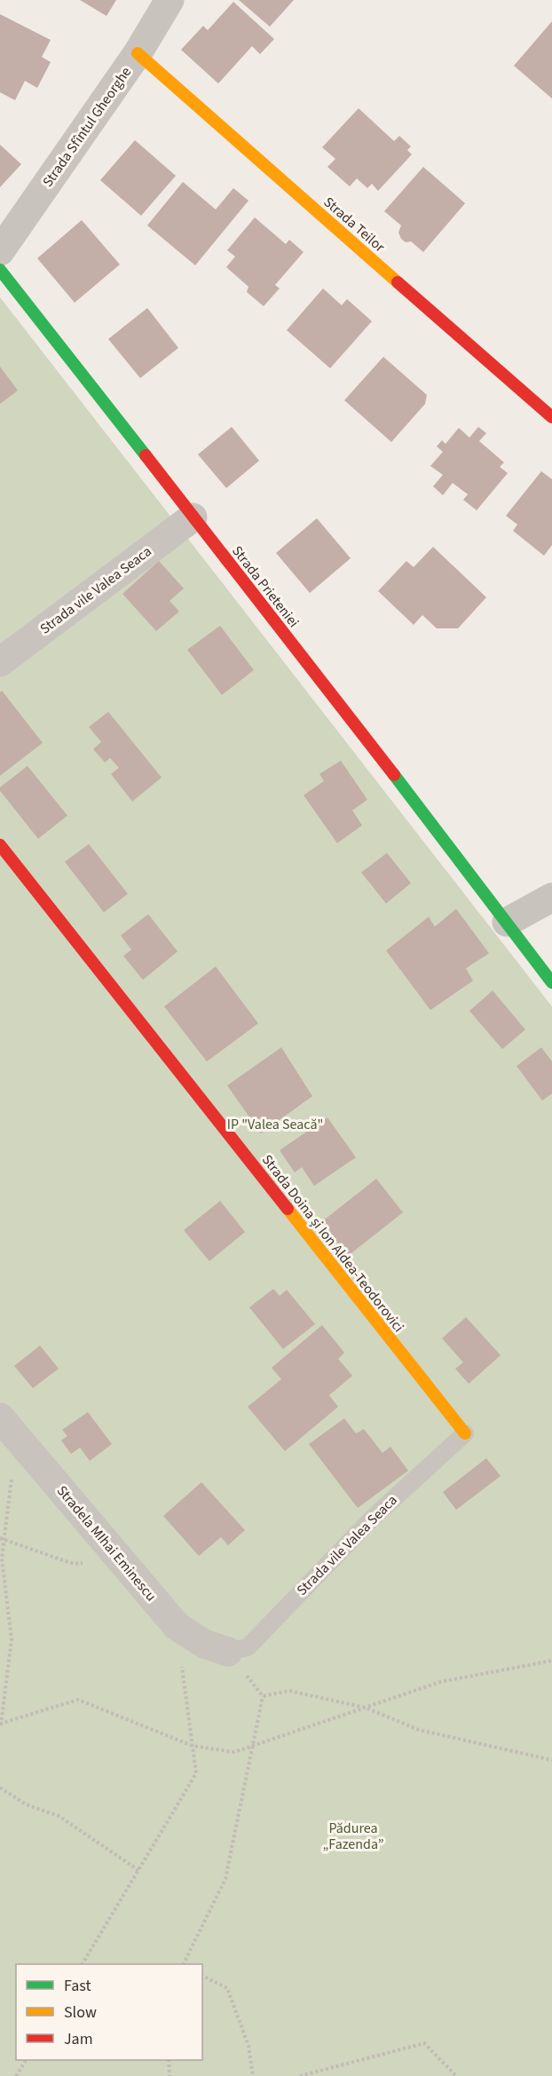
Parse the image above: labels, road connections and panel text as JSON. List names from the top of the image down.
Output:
{
  "streets": {
    "street": [
      "Strada Sfîntul Gheorghe",
      "Strada Teilor",
      "Strada Prieteniei",
      "Strada vile Valea Seaca",
      "Strada Doina și Ion Aldea-Teodorovici",
      "Stradela MIhai Eminescu"
    ]
  },
  "crossings": [
    ["Strada Sfîntul Gheorghe", "Strada Teilor"],
    ["Strada Prieteniei", "Strada vile Valea Seaca"],
    ["Strada vile Valea Seaca", "Strada Doina și Ion Aldea-Teodorovici"],
    ["Strada vile Valea Seaca", "Stradela MIhai Eminescu"]
  ],
  "parks": ["IP \"Valea Seacă\"", "Pădurea „Fazenda”"],
  "legend": ["Fast", "Slow", "Jam"]
}
